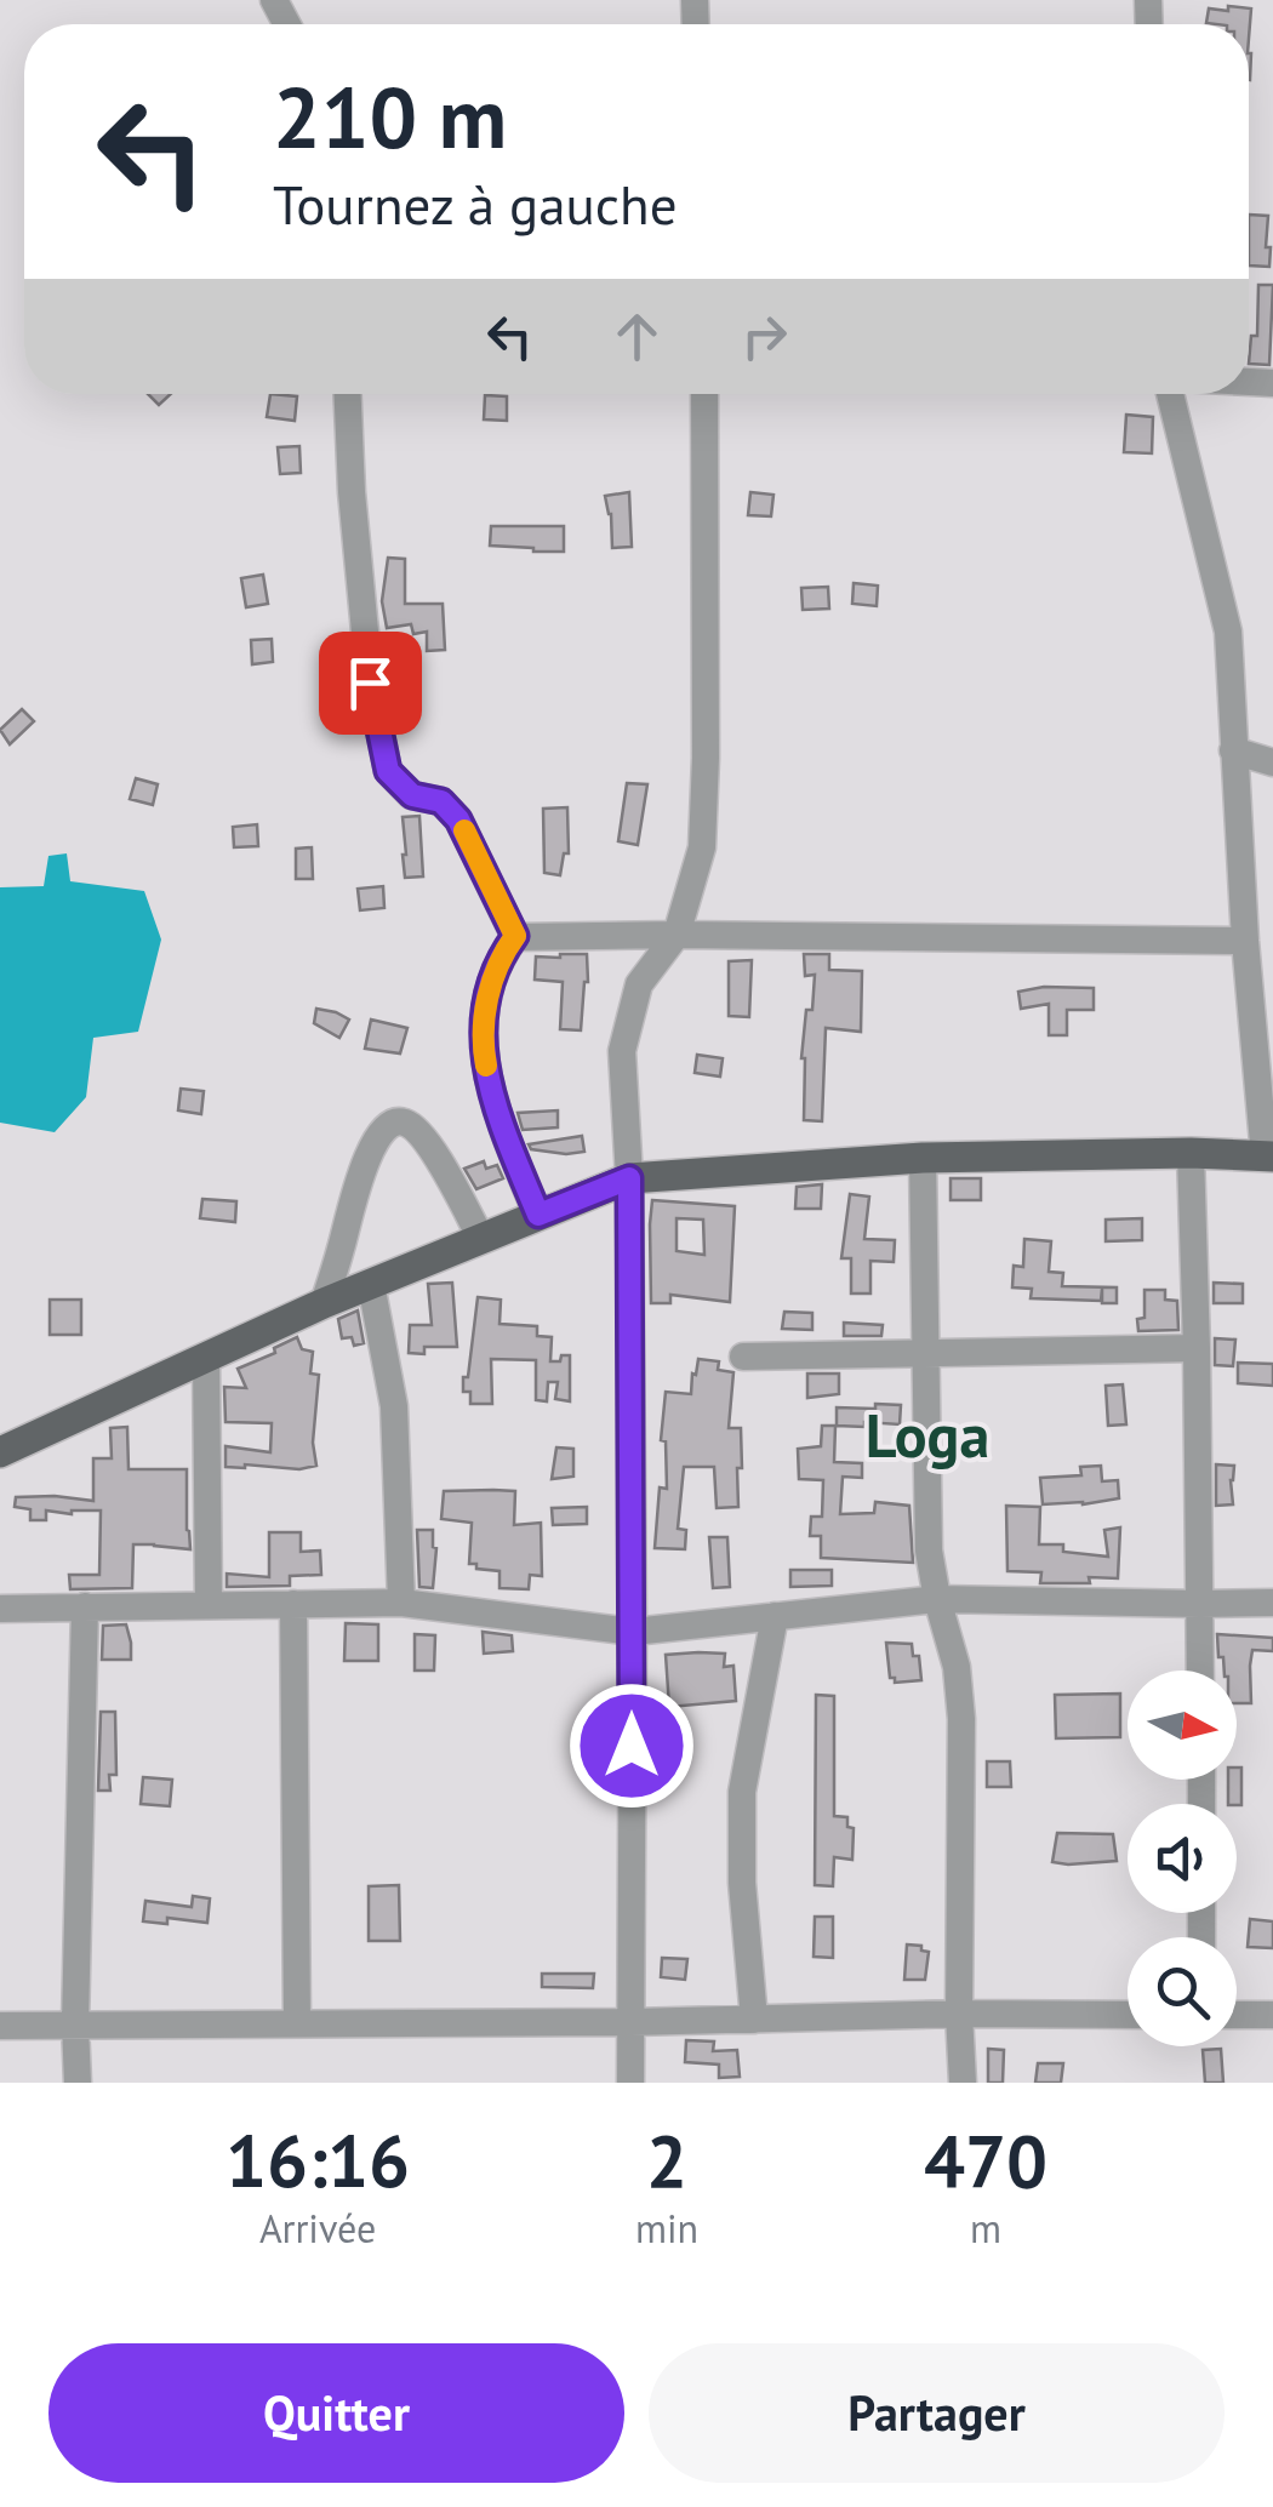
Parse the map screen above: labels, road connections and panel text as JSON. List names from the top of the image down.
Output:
{
  "districts": ["Loga"],
  "north": "right",
  "page": {
    "turn": ["210 m", "Tournez à gauche"],
    "eta": [
      "16:16",
      "Arrivée",
      "2",
      "min",
      "470",
      "m"
    ],
    "buttons": ["Quitter", "Partager"]
  }
}
